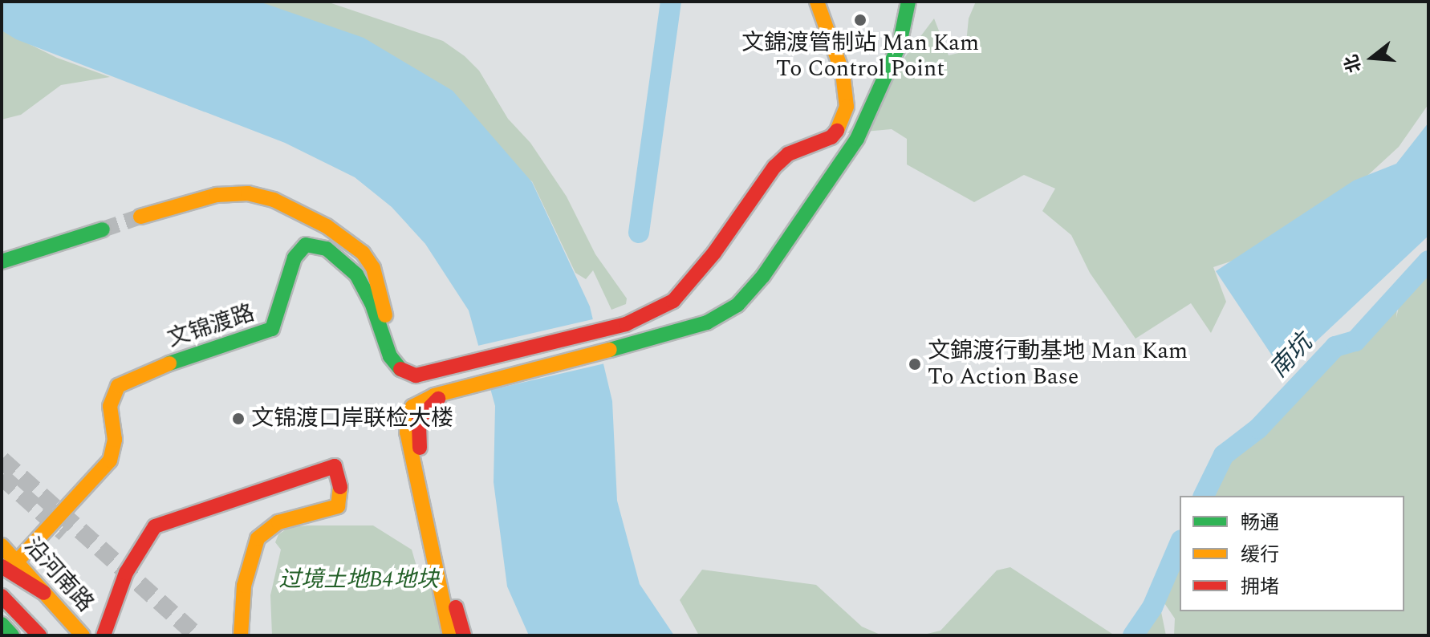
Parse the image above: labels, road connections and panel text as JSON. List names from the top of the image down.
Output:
{
  "streets": {
    "main road": ["文锦渡路", "沿河南路"]
  },
  "crossings": [
    ["文锦渡路", "沿河南路"]
  ],
  "water": ["南坑"],
  "parks": ["过境土地B4地块"],
  "places": ["文錦渡管制站 Man Kam To Control Point", "文錦渡行動基地 Man Kam To Action Base", "文锦渡口岸联检大楼"],
  "legend": ["畅通", "缓行", "拥堵"],
  "north": "left"
}
